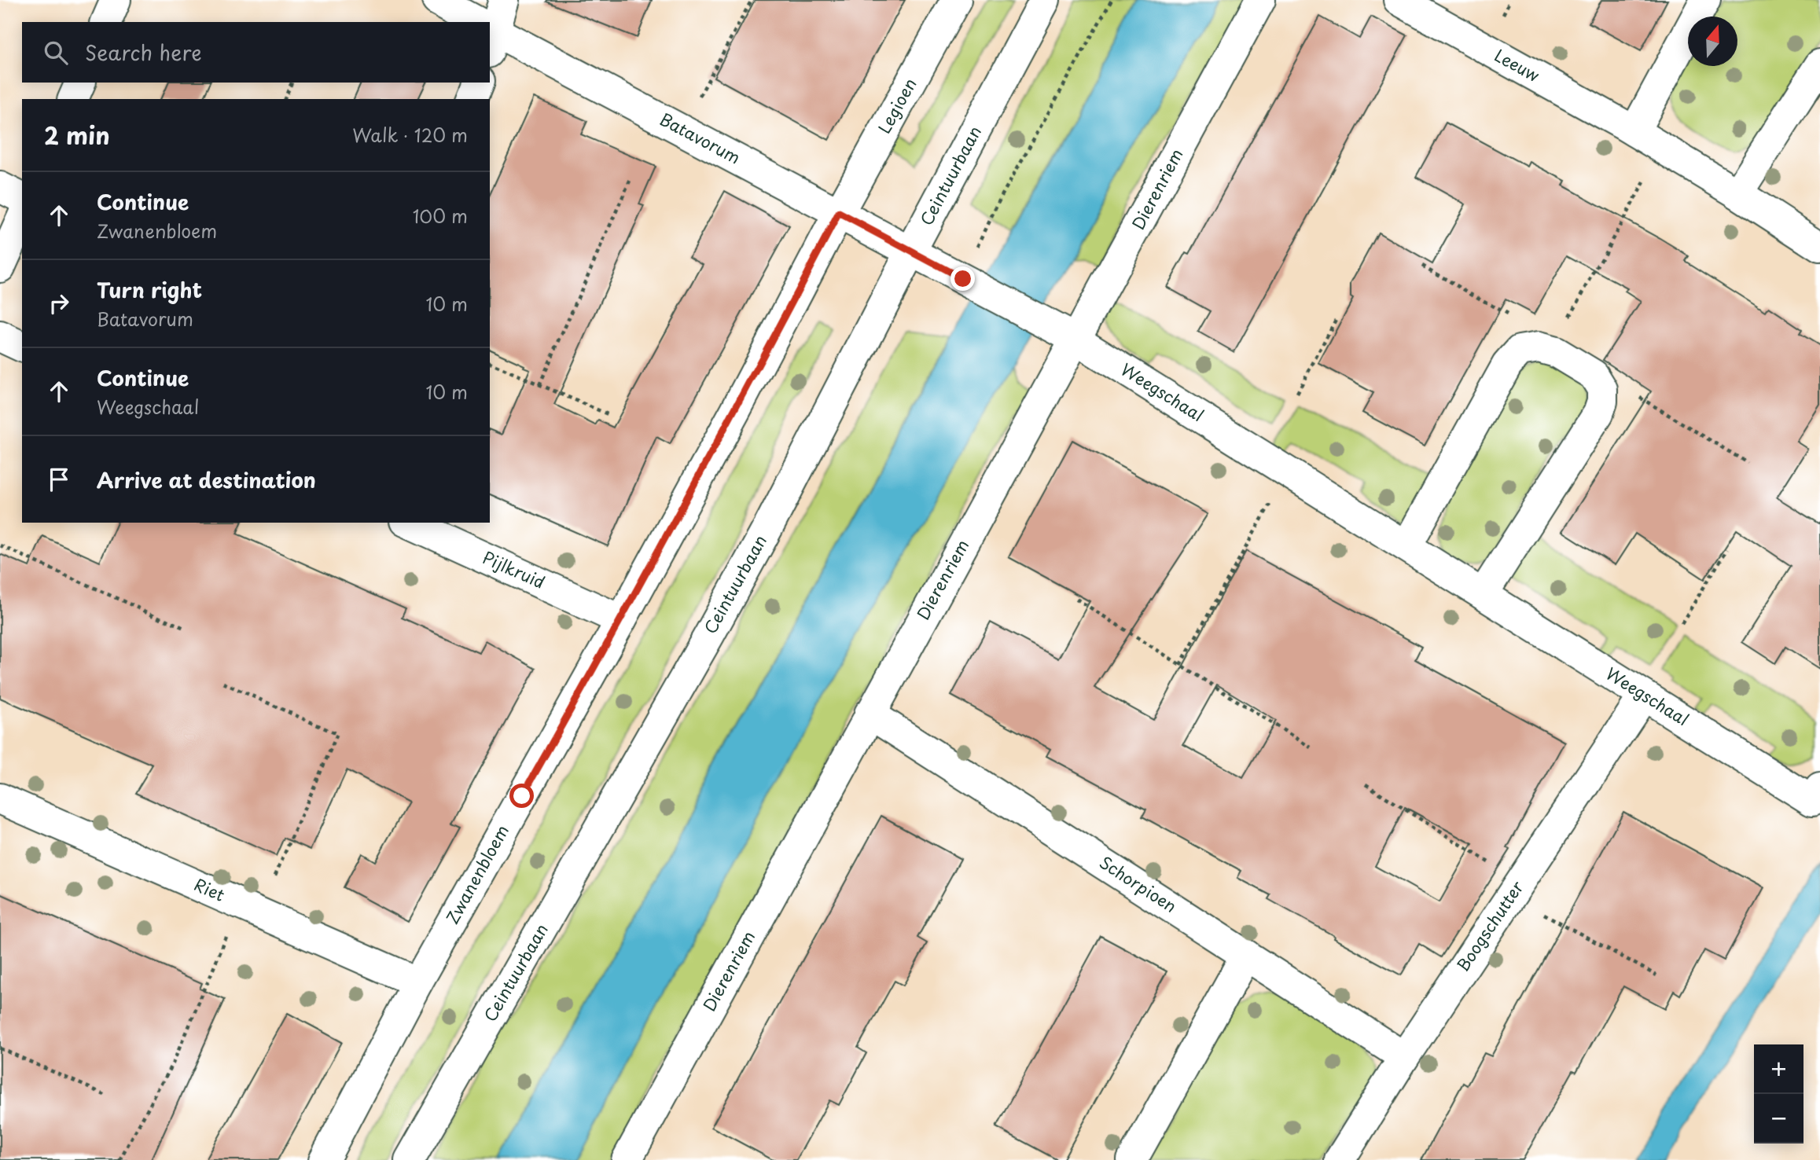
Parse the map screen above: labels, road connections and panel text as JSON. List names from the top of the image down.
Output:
{
  "streets": {
    "street": [
      "Leeuw",
      "Legioen",
      "Batavorum",
      "Ceintuurbaan",
      "Dierenriem",
      "Weegschaal",
      "Pijlkruid",
      "Zwanenbloem",
      "Schorpioen",
      "Riet",
      "Boogschutter"
    ]
  },
  "crossings": [
    ["Legioen", "Batavorum"],
    ["Legioen", "Zwanenbloem"],
    ["Batavorum", "Ceintuurbaan"],
    ["Batavorum", "Weegschaal"],
    ["Batavorum", "Zwanenbloem"],
    ["Ceintuurbaan", "Weegschaal"],
    ["Dierenriem", "Weegschaal"],
    ["Dierenriem", "Schorpioen"],
    ["Weegschaal", "Boogschutter"],
    ["Pijlkruid", "Zwanenbloem"],
    ["Zwanenbloem", "Riet"],
    ["Schorpioen", "Boogschutter"]
  ],
  "north": "top",
  "page": {
    "search": "Search here",
    "heading": ["2 min", "Walk · 120 m"],
    "list": [
      ["Continue", "Zwanenbloem", "100 m"],
      ["Turn right", "Batavorum", "10 m"],
      ["Continue", "Weegschaal", "10 m"],
      "Arrive at destination"
    ],
    "map_buttons": ["+", "−"]
  }
}
